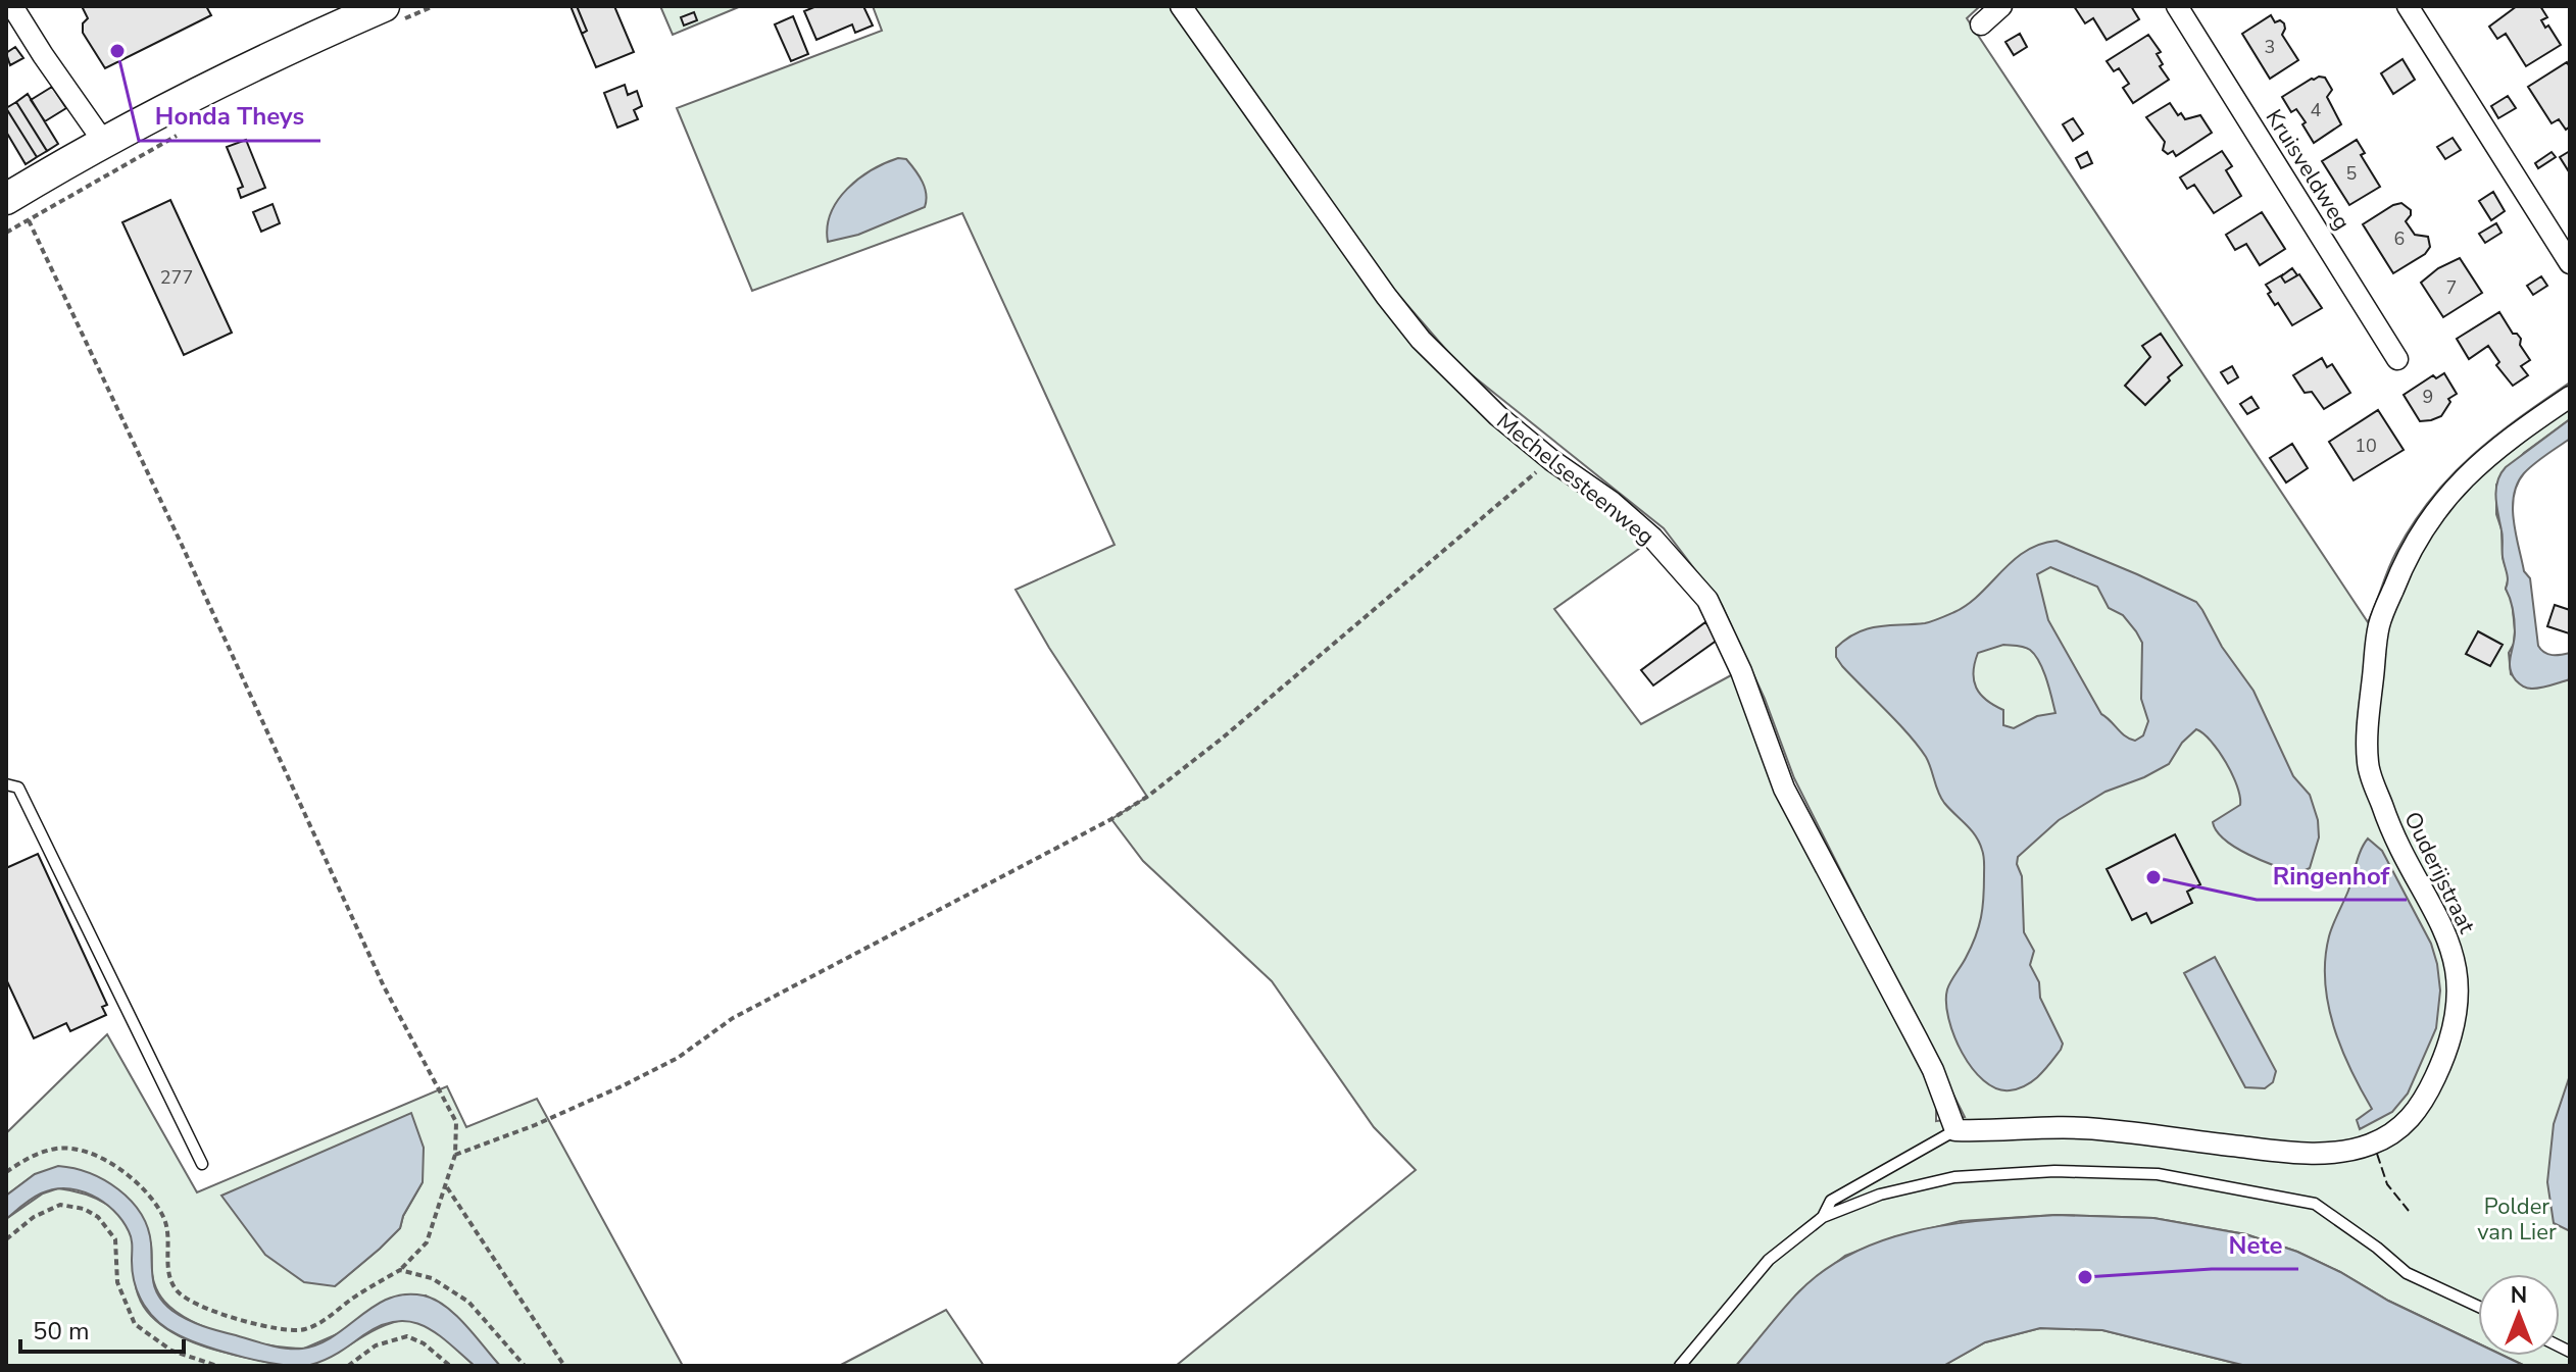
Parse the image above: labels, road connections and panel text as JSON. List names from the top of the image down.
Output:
{
  "streets": {
    "street": ["Kruisveldweg", "Mechelsesteenweg", "Ouderijstraat"]
  },
  "crossings": [
    ["Mechelsesteenweg", "Ouderijstraat"]
  ],
  "parks": ["Polder van Lier"],
  "places": ["Honda Theys", "Ringenhof", "Nete"],
  "house_numbers": [
    "3",
    "4",
    "5",
    "6",
    "277",
    "7",
    "9",
    "10"
  ],
  "scale_bar": "50 m",
  "north": "top"
}
